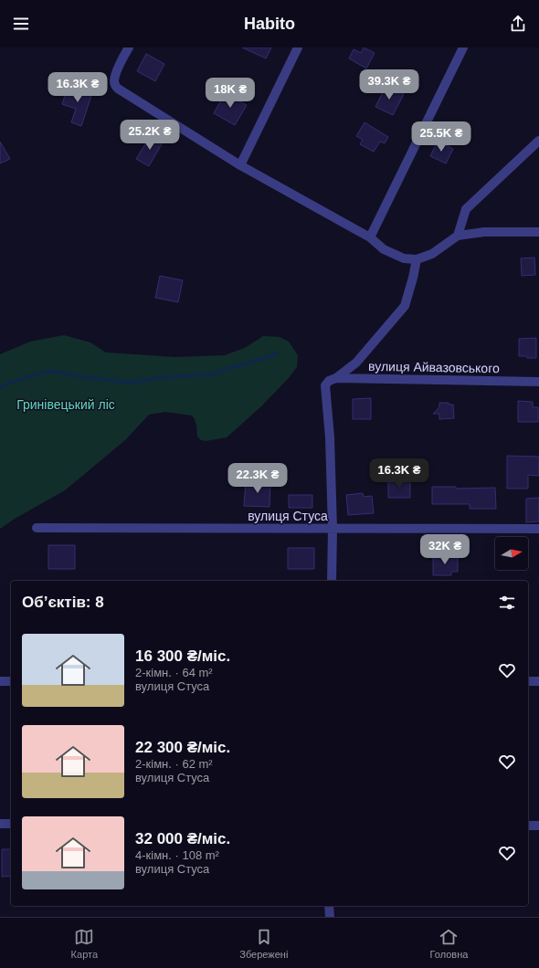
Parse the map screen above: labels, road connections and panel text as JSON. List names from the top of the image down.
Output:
{
  "streets": {
    "street": ["вулиця Айвазовського", "вулиця Стуса"]
  },
  "parks": ["Гринівецький ліс"],
  "north": "right",
  "page": {
    "header": "Habito",
    "price": [
      "39.3K ₴",
      "16.3K ₴",
      "18K ₴",
      "25.2K ₴",
      "25.5K ₴",
      "16.3K ₴",
      "22.3K ₴",
      "32K ₴"
    ],
    "heading": "Об’єктів: 8",
    "list": [
      {
        "name": "16 300 ₴/міс.",
        "note": "2-кімн. · 64 m² · вулиця Стуса"
      },
      {
        "name": "22 300 ₴/міс.",
        "note": "2-кімн. · 62 m² · вулиця Стуса"
      },
      {
        "name": "32 000 ₴/міс.",
        "note": "4-кімн. · 108 m² · вулиця Стуса"
      }
    ],
    "tabs": ["Карта", "Збережені", "Головна"]
  }
}
